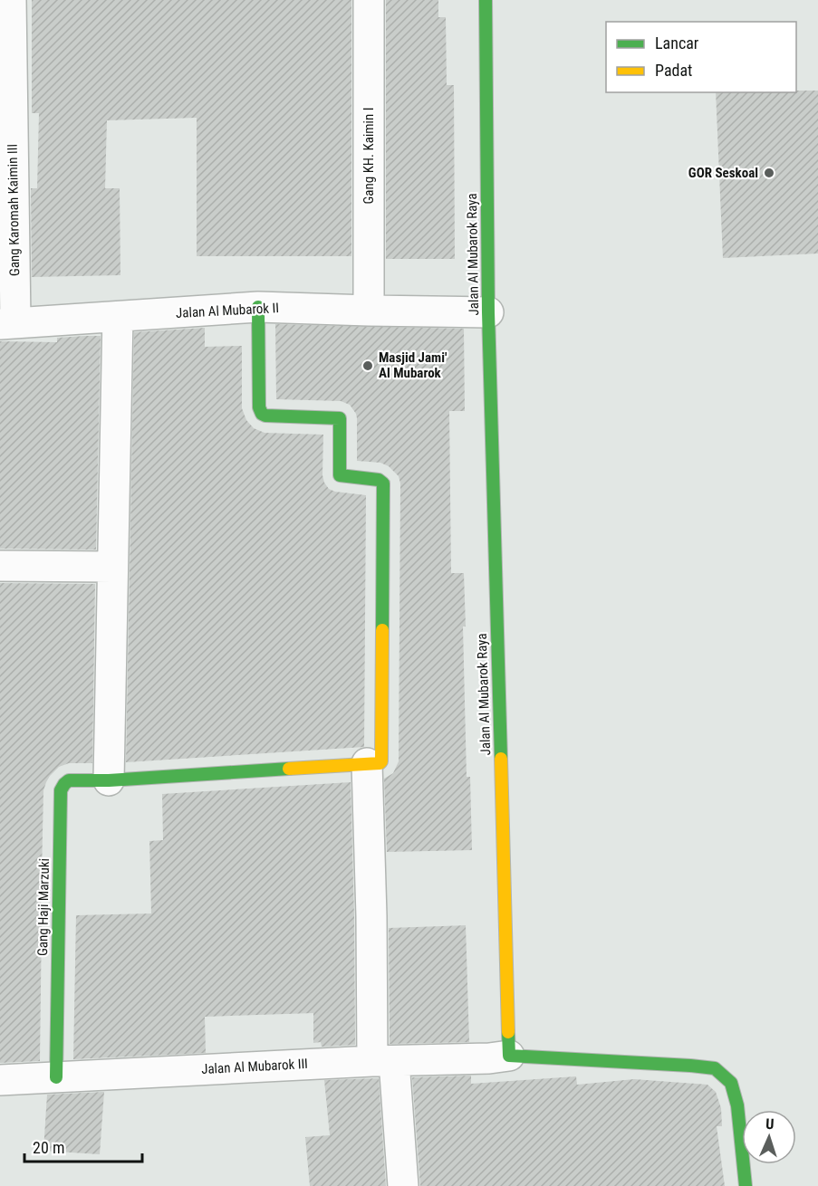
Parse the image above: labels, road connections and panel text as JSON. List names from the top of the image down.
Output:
{
  "streets": {
    "street": [
      "Gang KH. Kaimin I",
      "Gang Karomah Kaimin III",
      "Jalan Al Mubarok Raya",
      "Jalan Al Mubarok II",
      "Gang Haji Marzuki",
      "Jalan Al Mubarok III"
    ]
  },
  "crossings": [
    ["Gang KH. Kaimin I", "Jalan Al Mubarok II"],
    ["Gang Karomah Kaimin III", "Jalan Al Mubarok II"],
    ["Jalan Al Mubarok Raya", "Jalan Al Mubarok II"],
    ["Jalan Al Mubarok Raya", "Jalan Al Mubarok III"],
    ["Gang Haji Marzuki", "Jalan Al Mubarok III"]
  ],
  "places": ["GOR Seskoal", "Masjid Jami' Al Mubarok"],
  "legend": ["Lancar", "Padat"],
  "scale_bar": "20 m",
  "north": "top"
}
